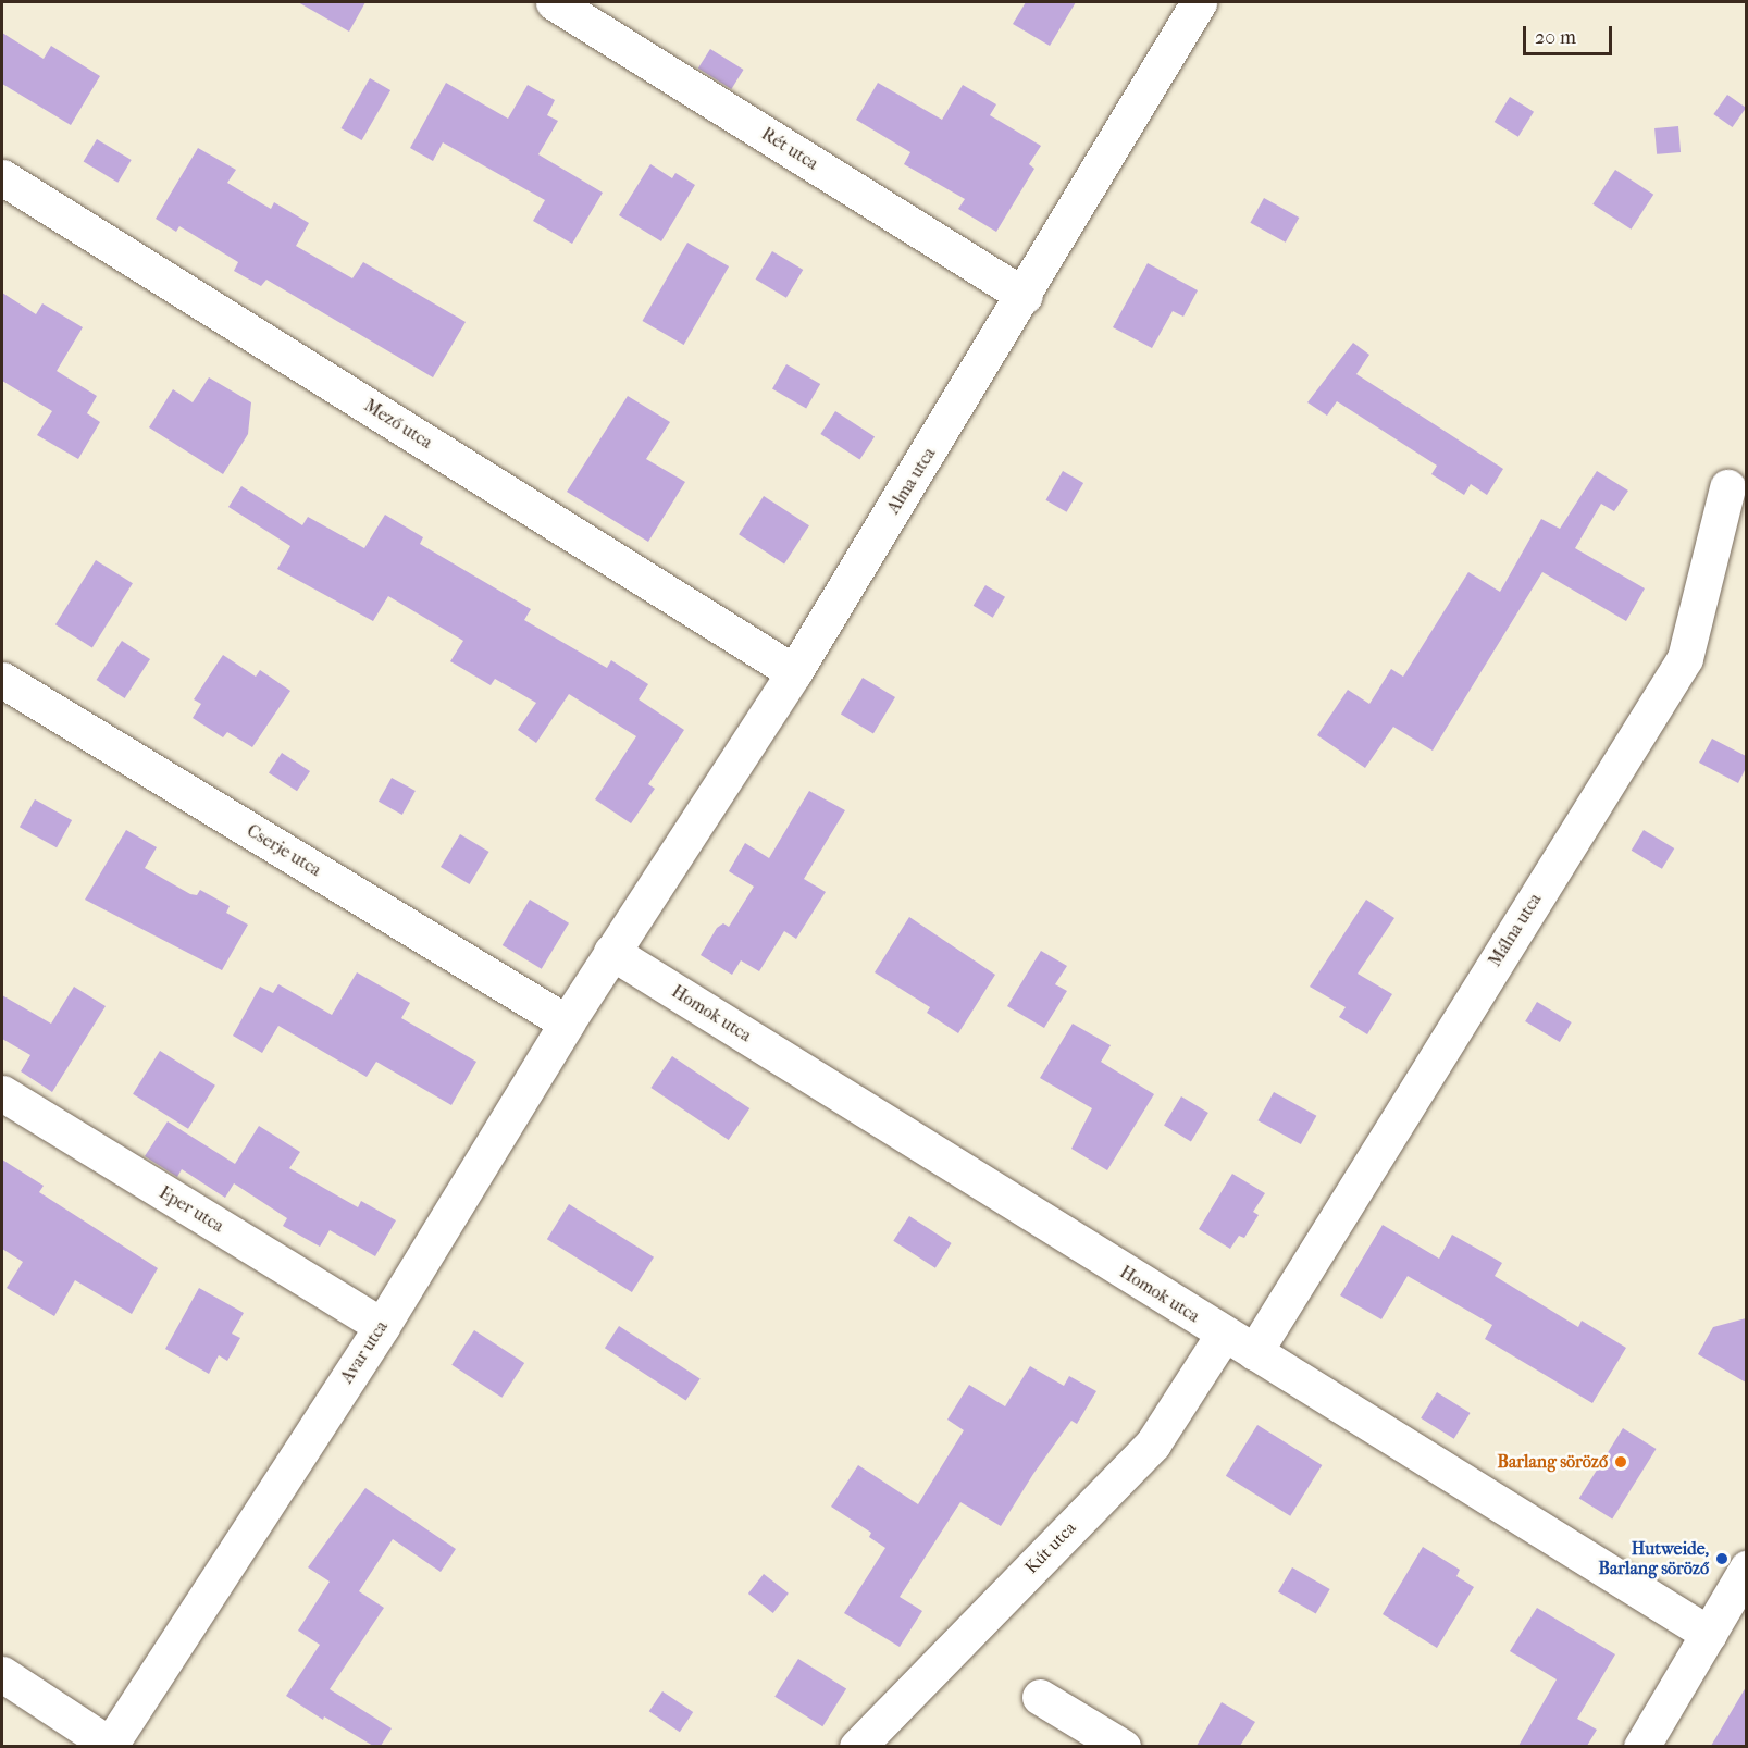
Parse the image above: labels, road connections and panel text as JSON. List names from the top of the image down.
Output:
{
  "streets": {
    "street": [
      "Rét utca",
      "Mező utca",
      "Alma utca",
      "Cserje utca",
      "Málna utca",
      "Homok utca",
      "Eper utca",
      "Avar utca",
      "Kút utca"
    ]
  },
  "crossings": [
    ["Rét utca", "Alma utca"],
    ["Mező utca", "Alma utca"],
    ["Alma utca", "Homok utca"],
    ["Alma utca", "Avar utca"],
    ["Cserje utca", "Avar utca"],
    ["Málna utca", "Homok utca"],
    ["Homok utca", "Avar utca"],
    ["Homok utca", "Kút utca"],
    ["Eper utca", "Avar utca"]
  ],
  "places": ["Barlang söröző", "Hutweide, Barlang söröző"],
  "scale_bar": "20 m"
}
